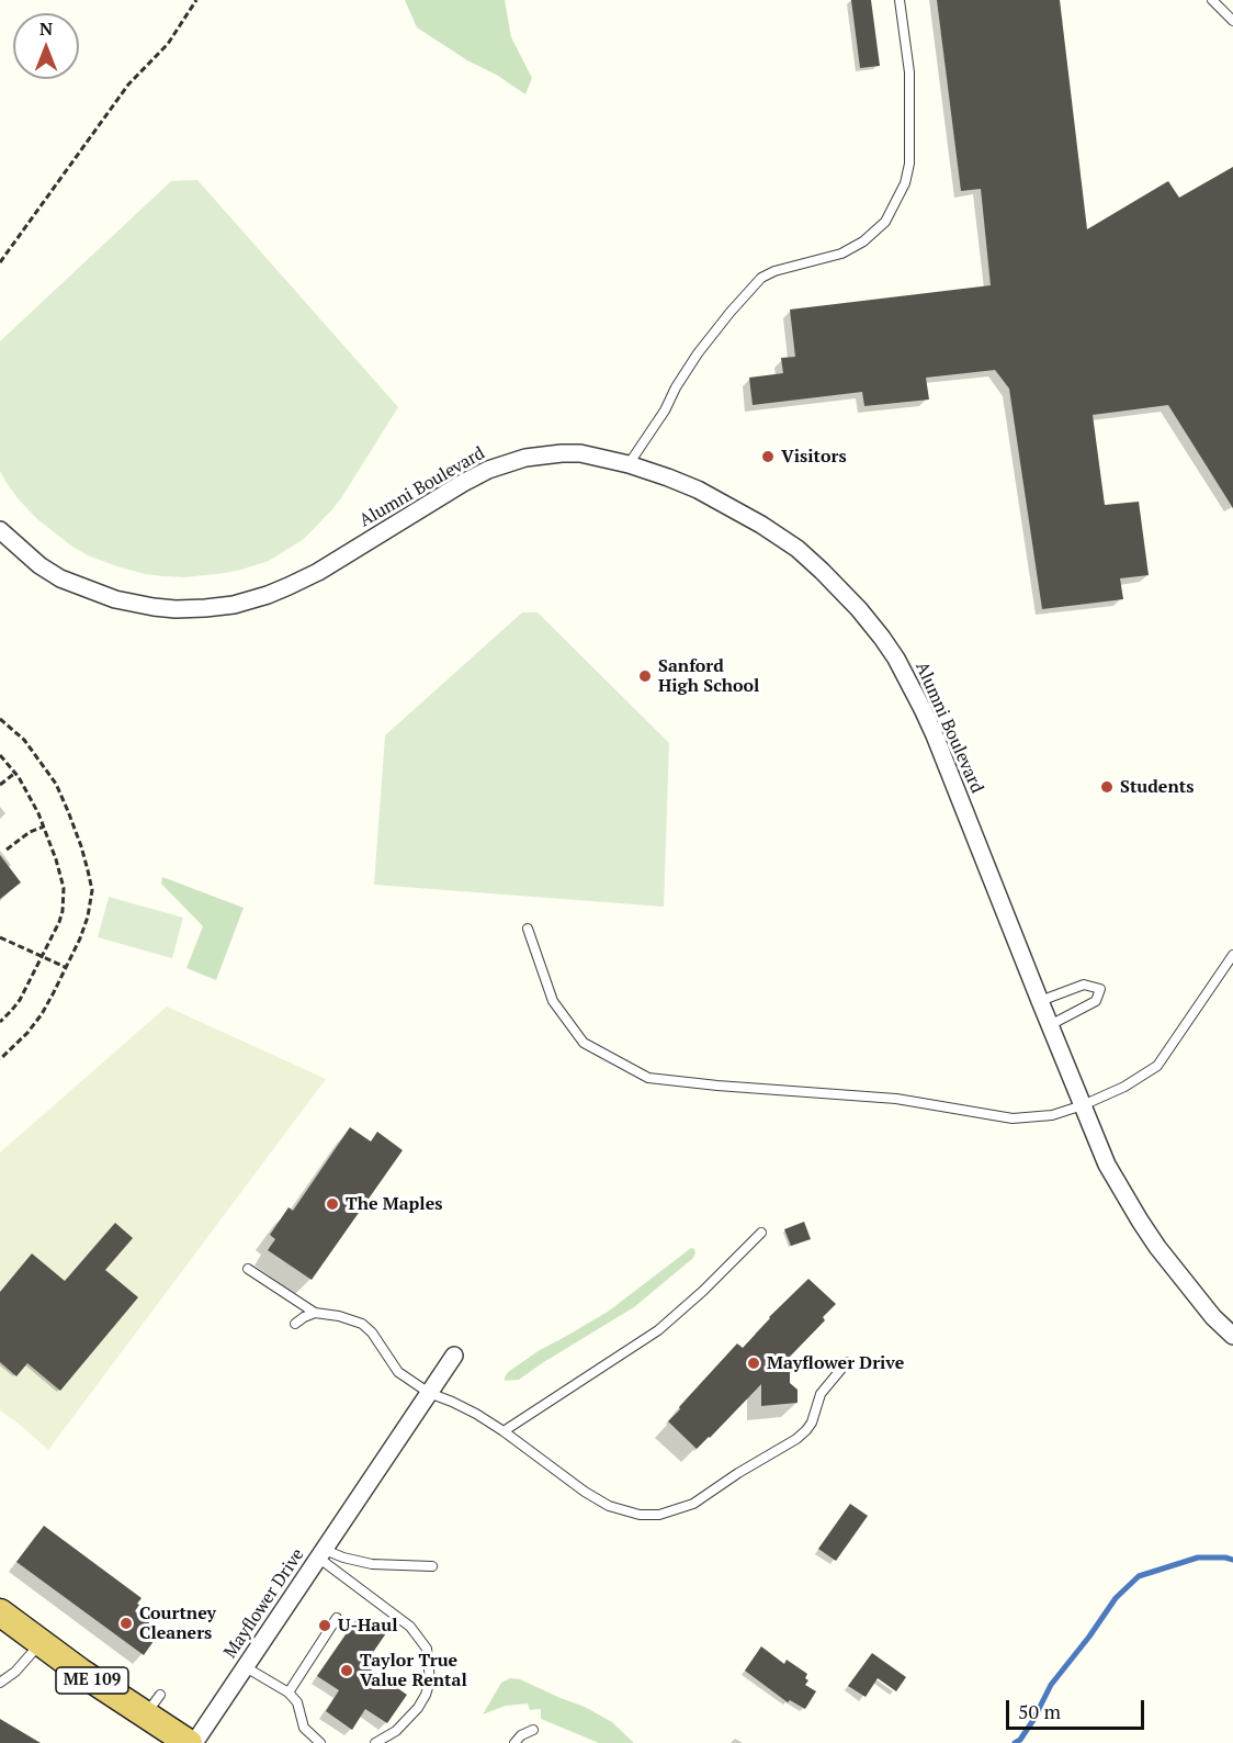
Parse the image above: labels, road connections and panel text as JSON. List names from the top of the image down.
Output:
{
  "streets": {
    "highway": ["ME 109"],
    "street": ["Alumni Boulevard", "Mayflower Drive"]
  },
  "crossings": [
    ["Mayflower Drive", "ME 109"]
  ],
  "places": [
    "Visitors",
    "Sanford High School",
    "Students",
    "The Maples",
    "Mayflower Drive",
    "Courtney Cleaners",
    "U-Haul",
    "Taylor True Value Rental"
  ],
  "scale_bar": "50 m",
  "north": "top"
}
